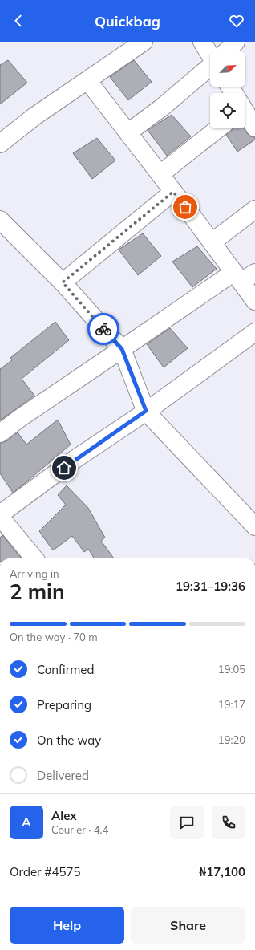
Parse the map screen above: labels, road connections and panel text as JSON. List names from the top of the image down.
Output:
{
  "north": "top right",
  "page": {
    "header": "Quickbag",
    "heading": ["2 min", "Arriving in", "19:31–19:36"],
    "panel": [
      "Alex",
      "Courier · 4.4",
      "Order #4575",
      "₦17,100"
    ],
    "bar": "On the way · 70 m",
    "list": [
      ["Confirmed", "19:05"],
      ["Preparing", "19:17"],
      ["On the way", "19:20"],
      "Delivered"
    ],
    "round": "A",
    "buttons": ["Help", "Share"]
  }
}
